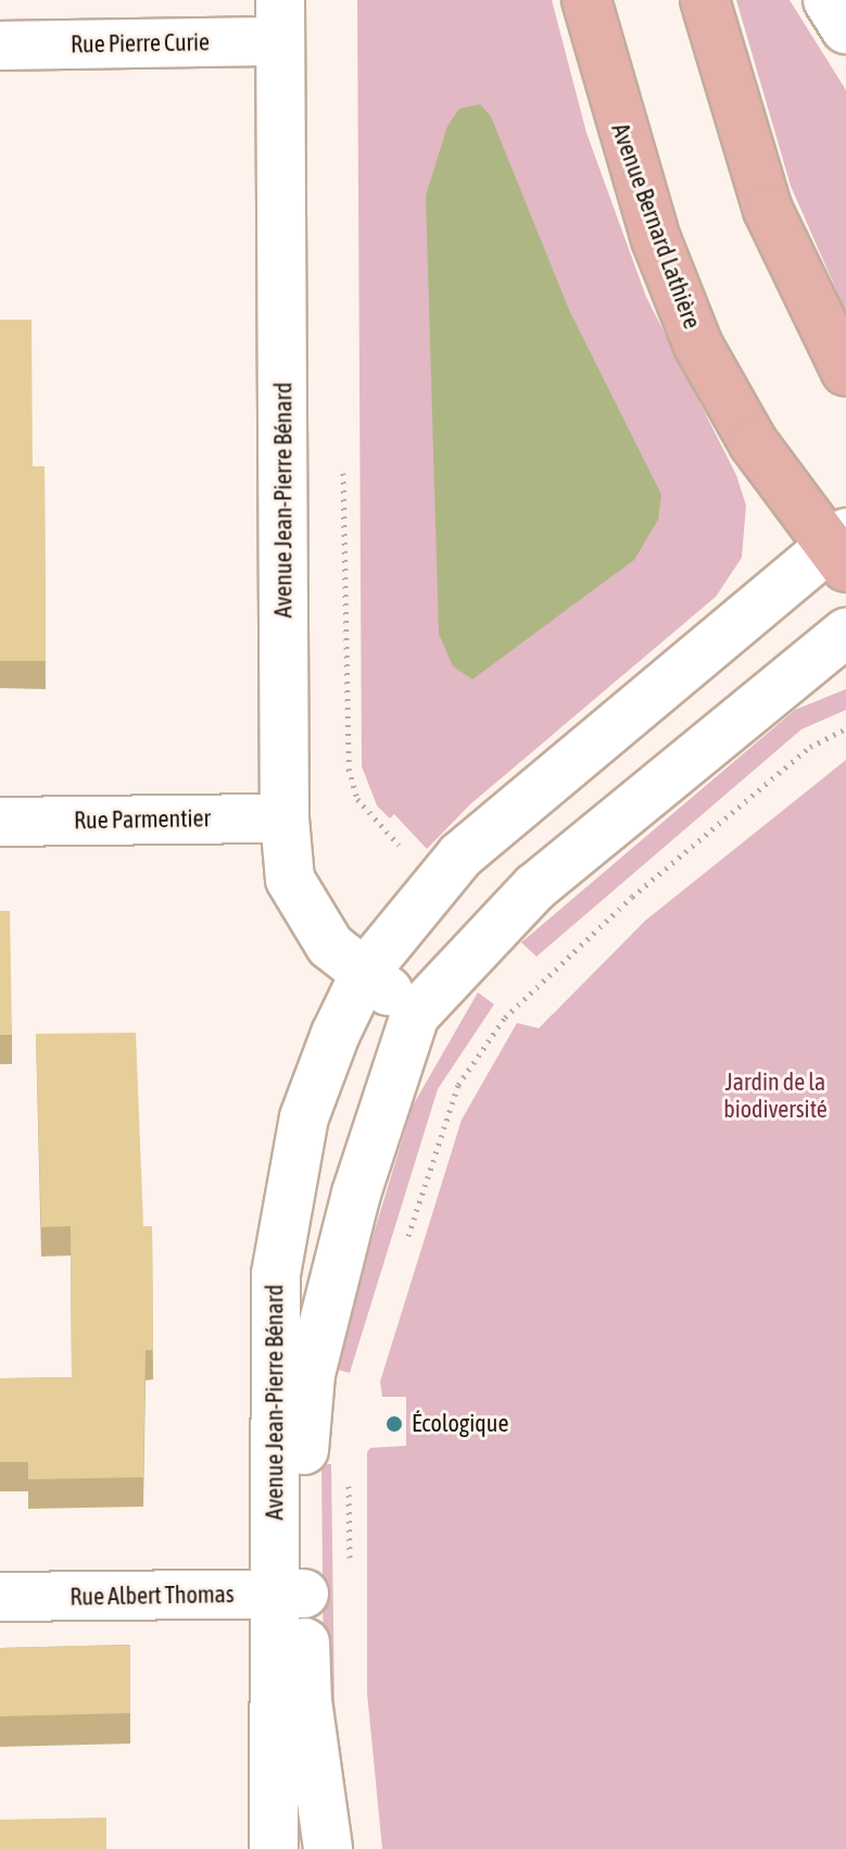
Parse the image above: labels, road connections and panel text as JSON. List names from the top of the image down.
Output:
{
  "streets": {
    "main road": ["Avenue Bernard Lathière"],
    "street": [
      "Rue Pierre Curie",
      "Avenue Jean-Pierre Bénard",
      "Rue Parmentier",
      "Rue Albert Thomas"
    ]
  },
  "crossings": [
    ["Rue Pierre Curie", "Avenue Jean-Pierre Bénard"],
    ["Avenue Bernard Lathière", "Avenue Jean-Pierre Bénard"],
    ["Avenue Jean-Pierre Bénard", "Rue Parmentier"],
    ["Avenue Jean-Pierre Bénard", "Rue Albert Thomas"]
  ],
  "parks": ["Jardin de la biodiversité"],
  "places": ["Écologique"]
}
